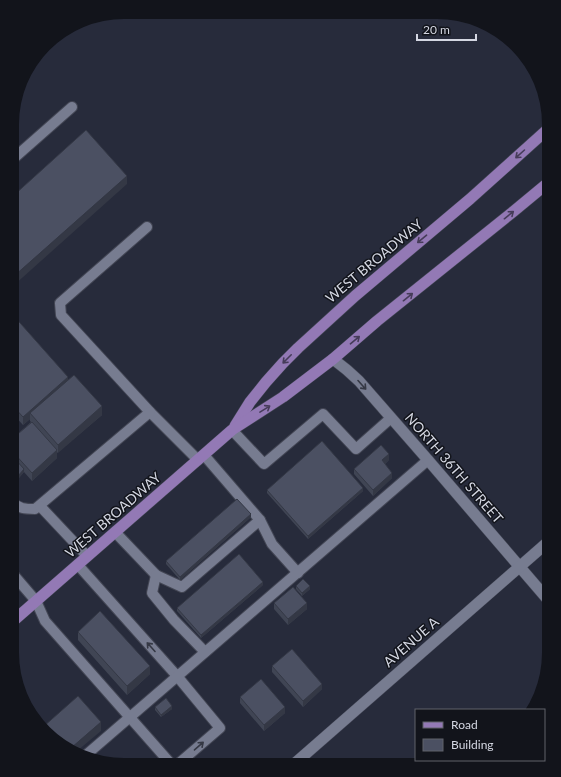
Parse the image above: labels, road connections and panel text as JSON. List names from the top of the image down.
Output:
{
  "streets": {
    "main road": ["WEST BROADWAY"],
    "street": ["NORTH 36TH STREET", "AVENUE A"]
  },
  "crossings": [
    ["WEST BROADWAY", "NORTH 36TH STREET"],
    ["NORTH 36TH STREET", "AVENUE A"]
  ],
  "legend": ["Road", "Building"],
  "scale_bar": "20 m"
}
